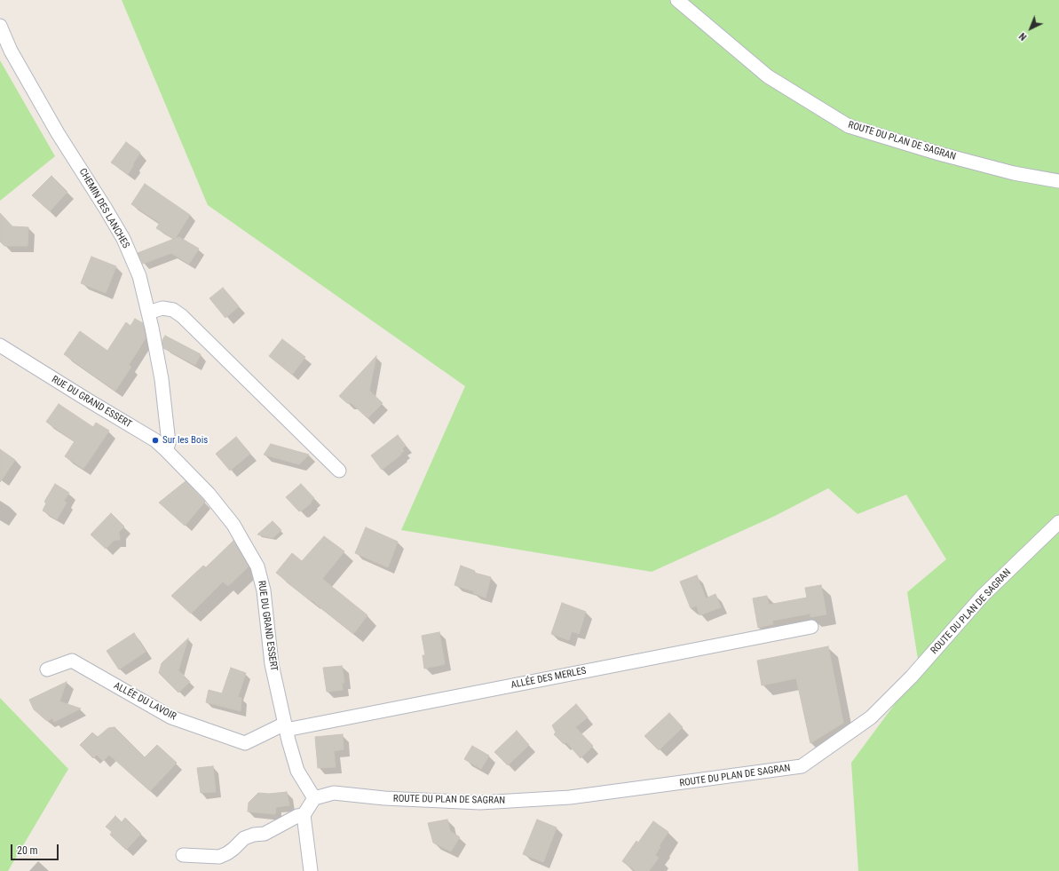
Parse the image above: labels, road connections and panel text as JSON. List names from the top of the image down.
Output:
{
  "streets": {
    "street": [
      "ROUTE DU PLAN DE SAGRAN",
      "CHEMIN DES LANCHES",
      "RUE DU GRAND ESSERT",
      "ALLÉE DES MERLES",
      "ALLÉE DU LAVOIR"
    ]
  },
  "crossings": [
    ["ROUTE DU PLAN DE SAGRAN", "RUE DU GRAND ESSERT"],
    ["CHEMIN DES LANCHES", "RUE DU GRAND ESSERT"],
    ["RUE DU GRAND ESSERT", "ALLÉE DES MERLES"],
    ["RUE DU GRAND ESSERT", "ALLÉE DU LAVOIR"],
    ["ALLÉE DES MERLES", "ALLÉE DU LAVOIR"]
  ],
  "places": ["Sur les Bois"],
  "scale_bar": "20 m",
  "north": "bottom left"
}
